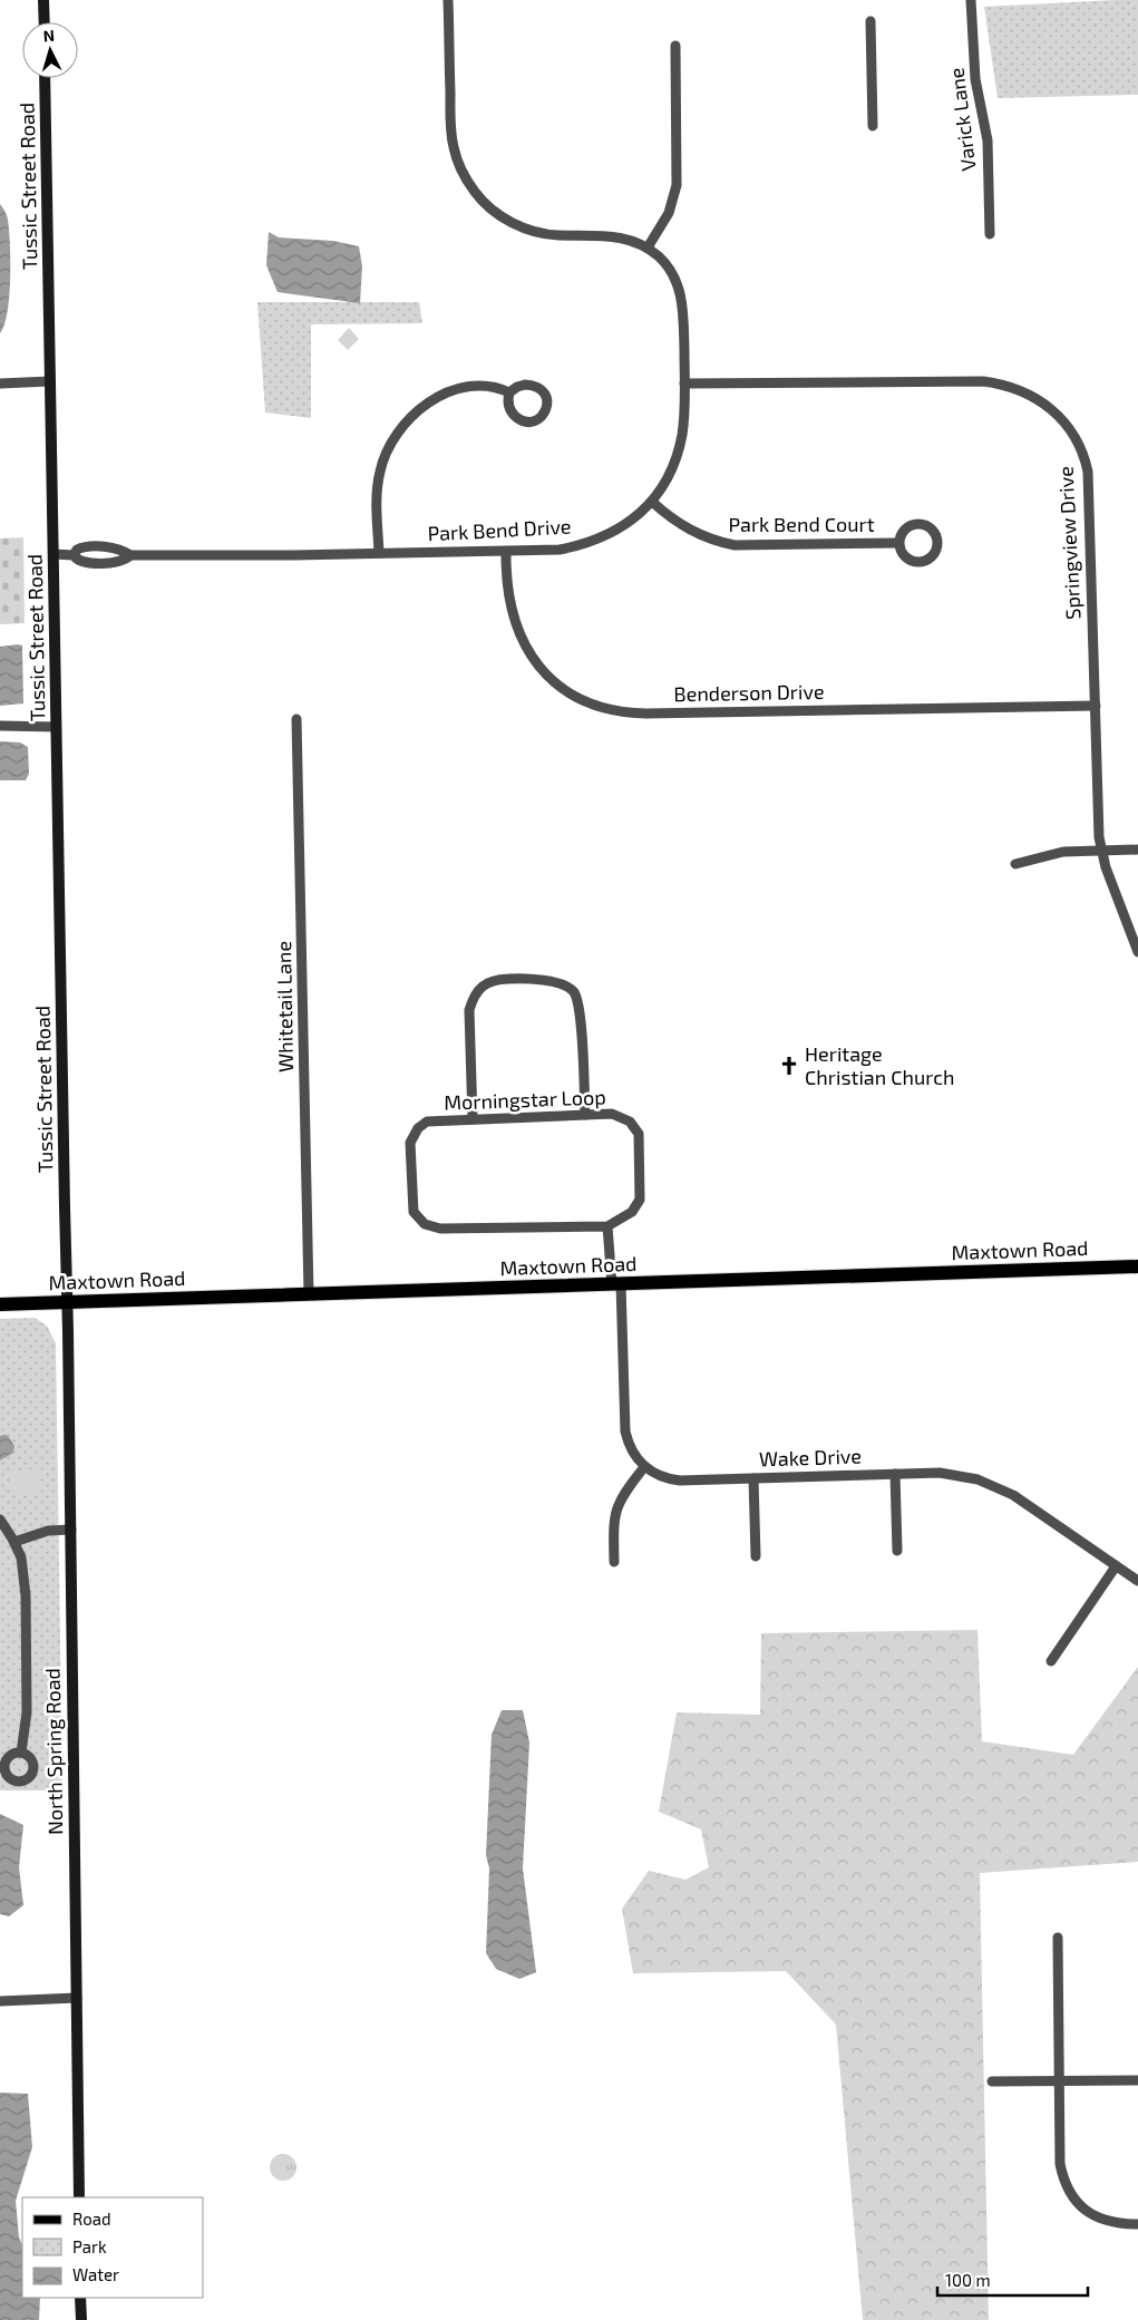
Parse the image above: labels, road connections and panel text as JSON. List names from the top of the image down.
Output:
{
  "streets": {
    "main road": ["Tussic Street Road", "Maxtown Road", "North Spring Road"],
    "street": [
      "Varick Lane",
      "Park Bend Court",
      "Park Bend Drive",
      "Springview Drive",
      "Benderson Drive",
      "Whitetail Lane",
      "Morningstar Loop",
      "Wake Drive"
    ]
  },
  "crossings": [
    ["Tussic Street Road", "Park Bend Drive"],
    ["Tussic Street Road", "Maxtown Road"],
    ["Tussic Street Road", "North Spring Road"],
    ["Park Bend Court", "Park Bend Drive"],
    ["Park Bend Drive", "Springview Drive"],
    ["Park Bend Drive", "Benderson Drive"],
    ["Springview Drive", "Benderson Drive"],
    ["Whitetail Lane", "Maxtown Road"],
    ["Maxtown Road", "North Spring Road"]
  ],
  "places": {
    "church": ["Heritage Christian Church"]
  },
  "legend": ["Road", "Park", "Water"],
  "scale_bar": "100 m",
  "north": "top"
}
